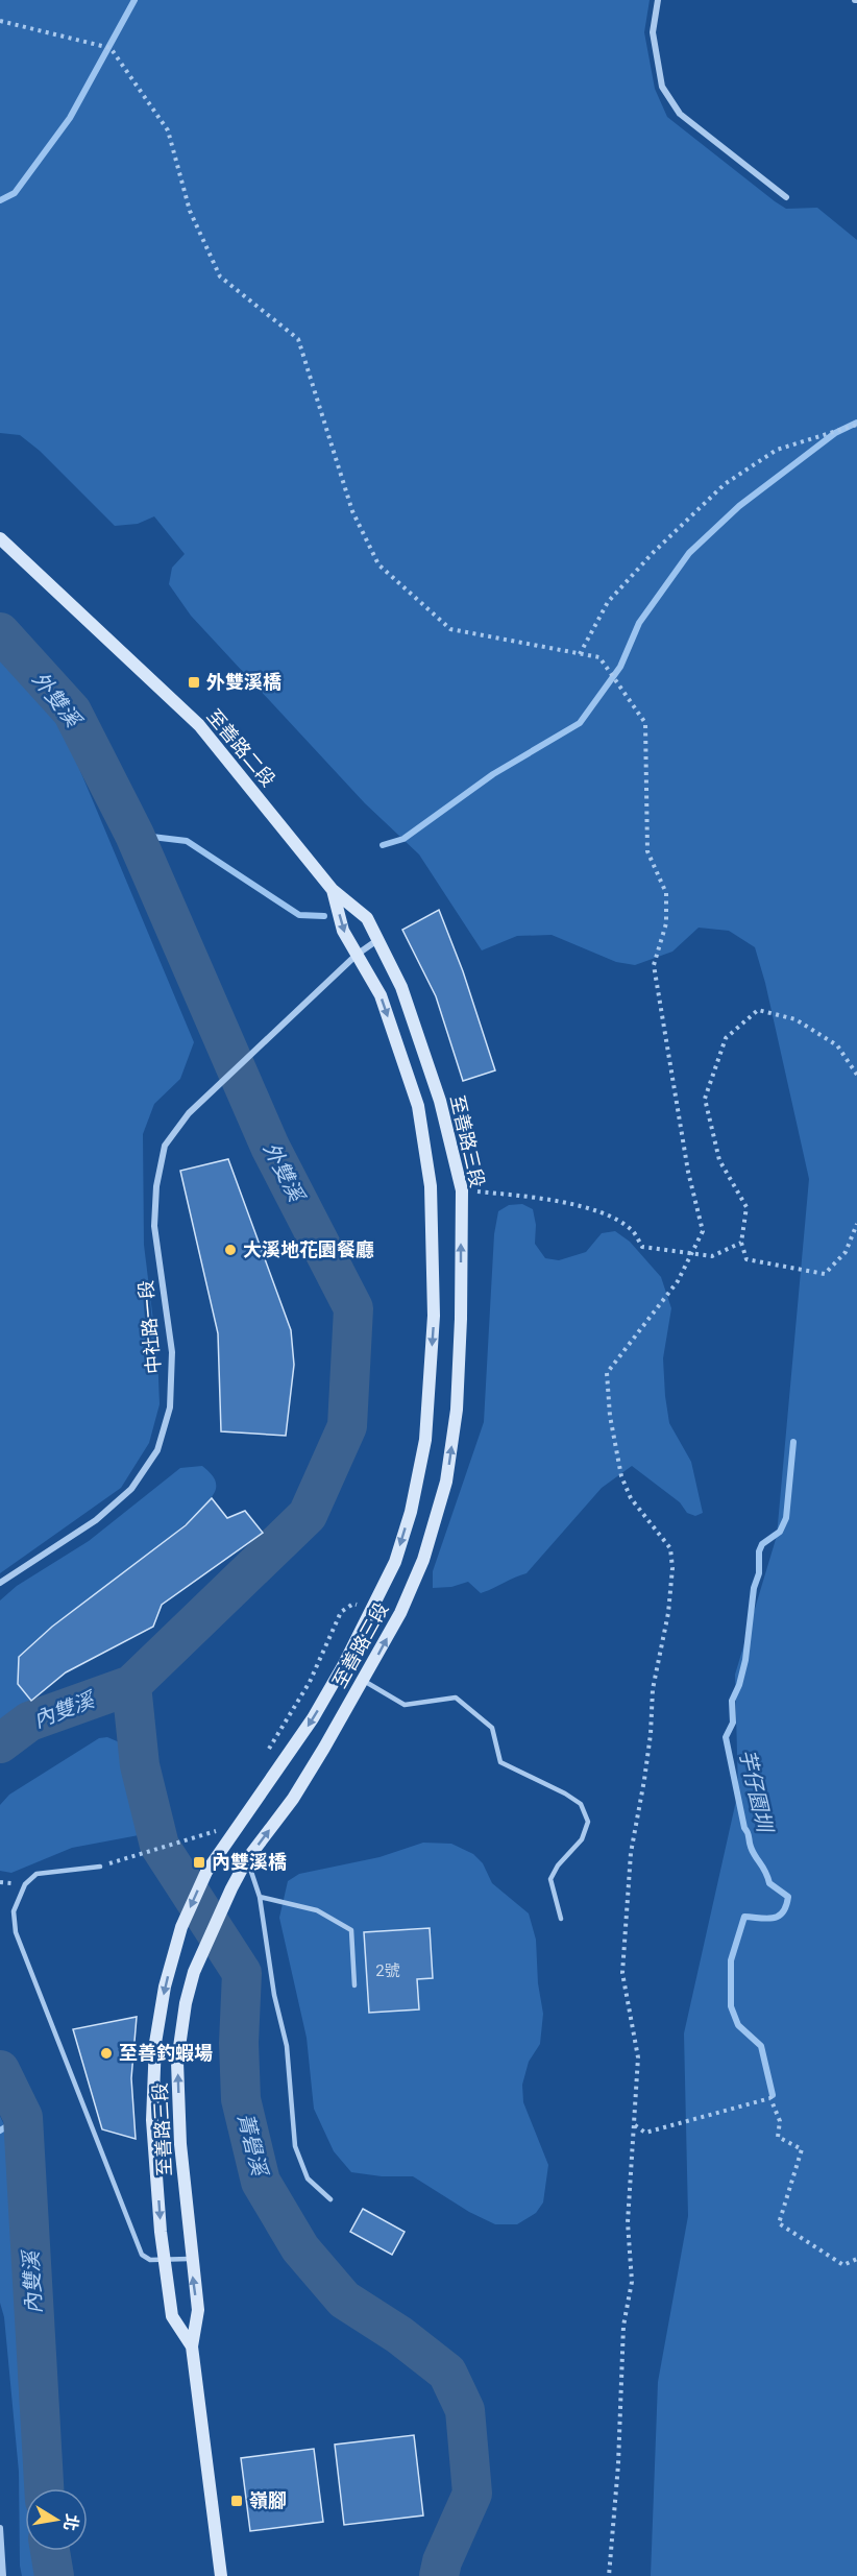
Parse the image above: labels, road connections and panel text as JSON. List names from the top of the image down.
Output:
{
  "streets": {
    "street": ["至善路二段", "至善路三段", "中社路一段"]
  },
  "crossings": [
    ["至善路二段", "至善路三段"],
    ["至善路二段", "中社路一段"],
    ["至善路三段", "中社路一段"]
  ],
  "water": [
    "外雙溪",
    "內雙溪",
    "芋仔園圳",
    "菁礐溪"
  ],
  "places": {
    "transit": ["外雙溪橋", "內雙溪橋", "嶺腳"],
    "other": ["大溪地花園餐廳", "至善釣蝦場"]
  },
  "house_numbers": ["2號"],
  "north": "right"
}
